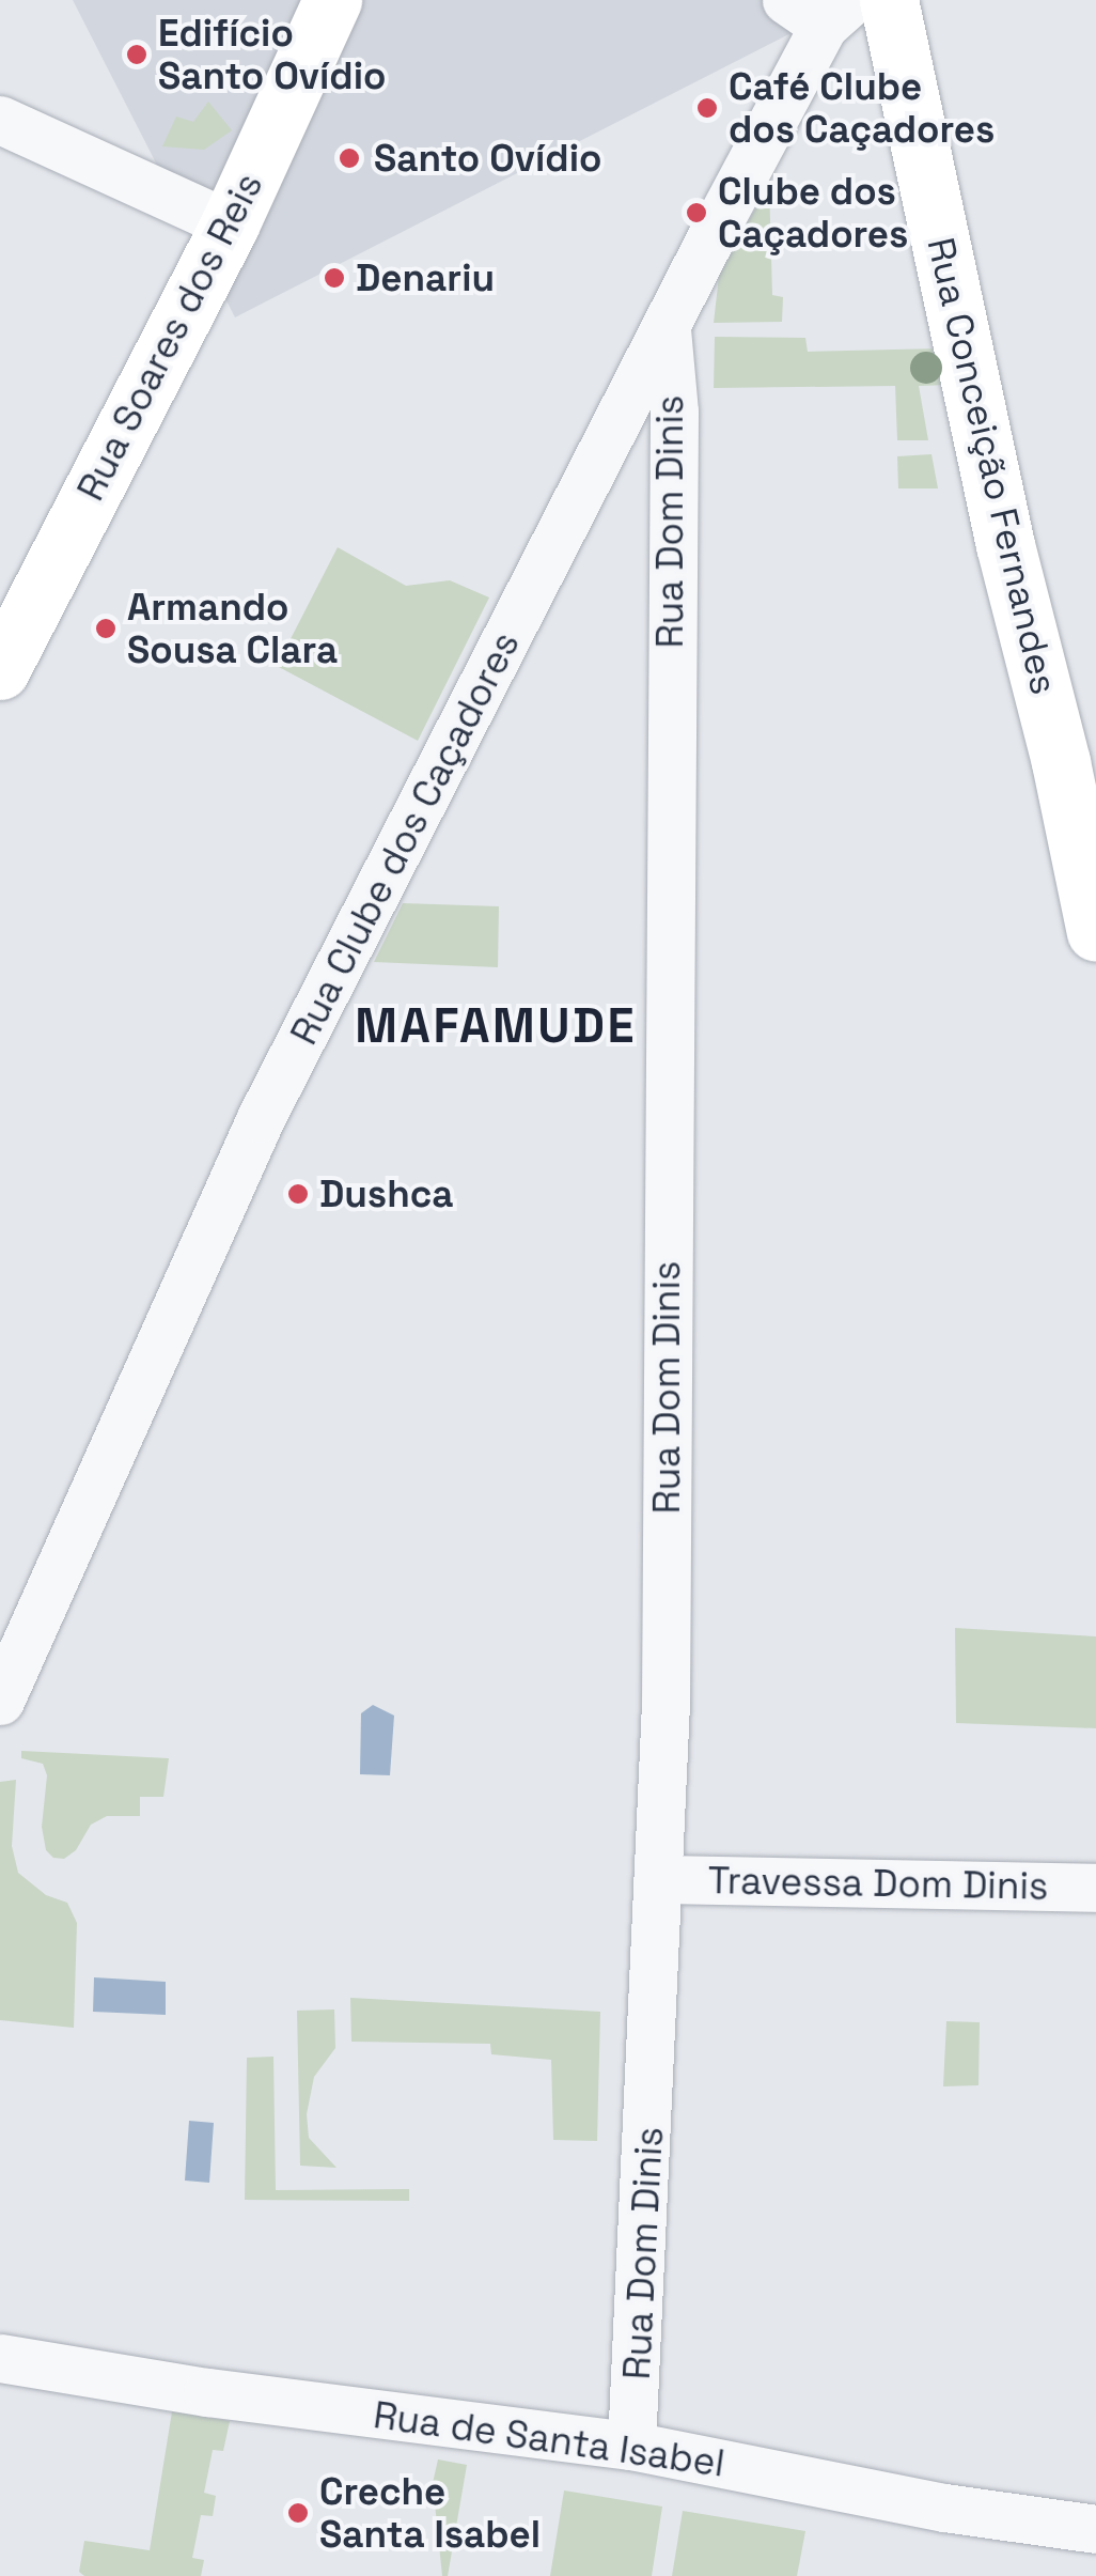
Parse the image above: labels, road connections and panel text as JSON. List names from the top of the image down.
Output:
{
  "streets": {
    "main road": ["Rua Soares dos Reis", "Rua Conceição Fernandes"],
    "street": [
      "Rua Dom Dinis",
      "Rua Clube dos Caçadores",
      "Travessa Dom Dinis",
      "Rua de Santa Isabel"
    ]
  },
  "crossings": [
    ["Rua Dom Dinis", "Rua Clube dos Caçadores"],
    ["Rua Dom Dinis", "Travessa Dom Dinis"],
    ["Rua Dom Dinis", "Rua de Santa Isabel"]
  ],
  "districts": ["MAFAMUDE"],
  "places": [
    "Edifício Santo Ovídio",
    "Café Clube dos Caçadores",
    "Santo Ovídio",
    "Clube dos Caçadores",
    "Denariu",
    "Armando Sousa Clara",
    "Dushca",
    "Creche Santa Isabel"
  ]
}
